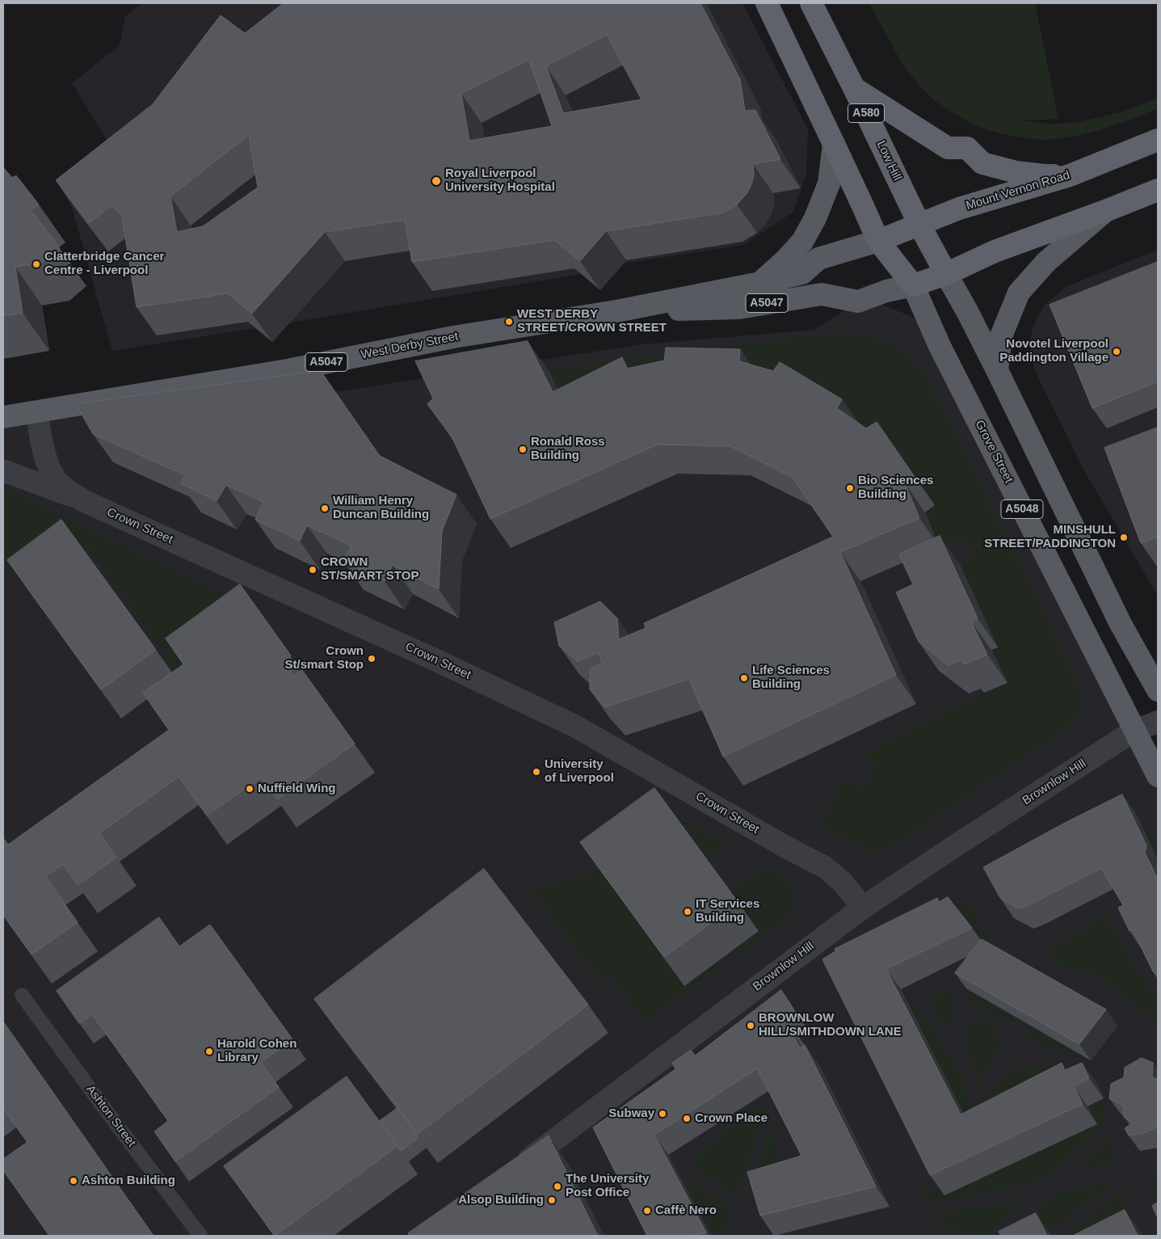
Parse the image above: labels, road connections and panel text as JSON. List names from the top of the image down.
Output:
{
  "streets": {
    "highway": [
      "A580",
      "Low Hill",
      "Mount Vernon Road",
      "A5047",
      "West Derby Street",
      "Grove Street",
      "A5048"
    ],
    "street": ["Crown Street", "Brownlow Hill", "Ashton Street"]
  },
  "crossings": [
    ["A580", "Low Hill"],
    ["A580", "Mount Vernon Road"],
    ["Low Hill", "Mount Vernon Road"],
    ["Low Hill", "A5047"],
    ["Low Hill", "West Derby Street"],
    ["Low Hill", "A5048"],
    ["Mount Vernon Road", "West Derby Street"],
    ["Mount Vernon Road", "Grove Street"],
    ["A5047", "West Derby Street"],
    ["A5047", "A5048"],
    ["A5047", "Crown Street"],
    ["West Derby Street", "Grove Street"],
    ["West Derby Street", "A5048"],
    ["West Derby Street", "Crown Street"],
    ["Grove Street", "Brownlow Hill"],
    ["Crown Street", "Brownlow Hill"]
  ],
  "places": [
    "Royal Liverpool University Hospital",
    "Clatterbridge Cancer Centre - Liverpool",
    "WEST DERBY STREET/CROWN STREET",
    "Novotel Liverpool Paddington Village",
    "Ronald Ross Building",
    "Bio Sciences Building",
    "William Henry Duncan Building",
    "MINSHULL STREET/PADDINGTON",
    "CROWN ST/SMART STOP",
    "Crown St/smart Stop",
    "Life Sciences Building",
    "University of Liverpool",
    "Nuffield Wing",
    "IT Services Building",
    "BROWNLOW HILL/SMITHDOWN LANE",
    "Harold Cohen Library",
    "Subway",
    "Crown Place",
    "Ashton Building",
    "The University Post Office",
    "Alsop Building",
    "Caffè Nero"
  ]
}
